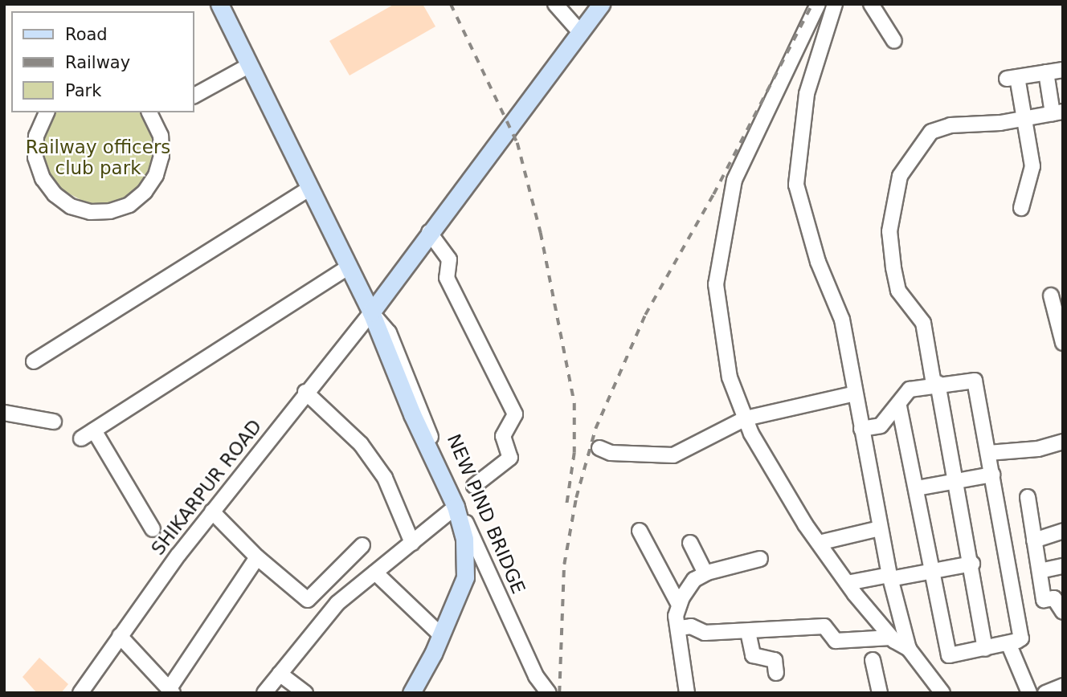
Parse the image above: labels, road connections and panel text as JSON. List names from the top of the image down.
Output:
{
  "streets": {
    "street": ["SHIKARPUR ROAD", "NEW PIND BRIDGE"]
  },
  "crossings": [
    ["SHIKARPUR ROAD", "NEW PIND BRIDGE"]
  ],
  "parks": ["Railway officers club park"],
  "legend": ["Road", "Railway", "Park"]
}
